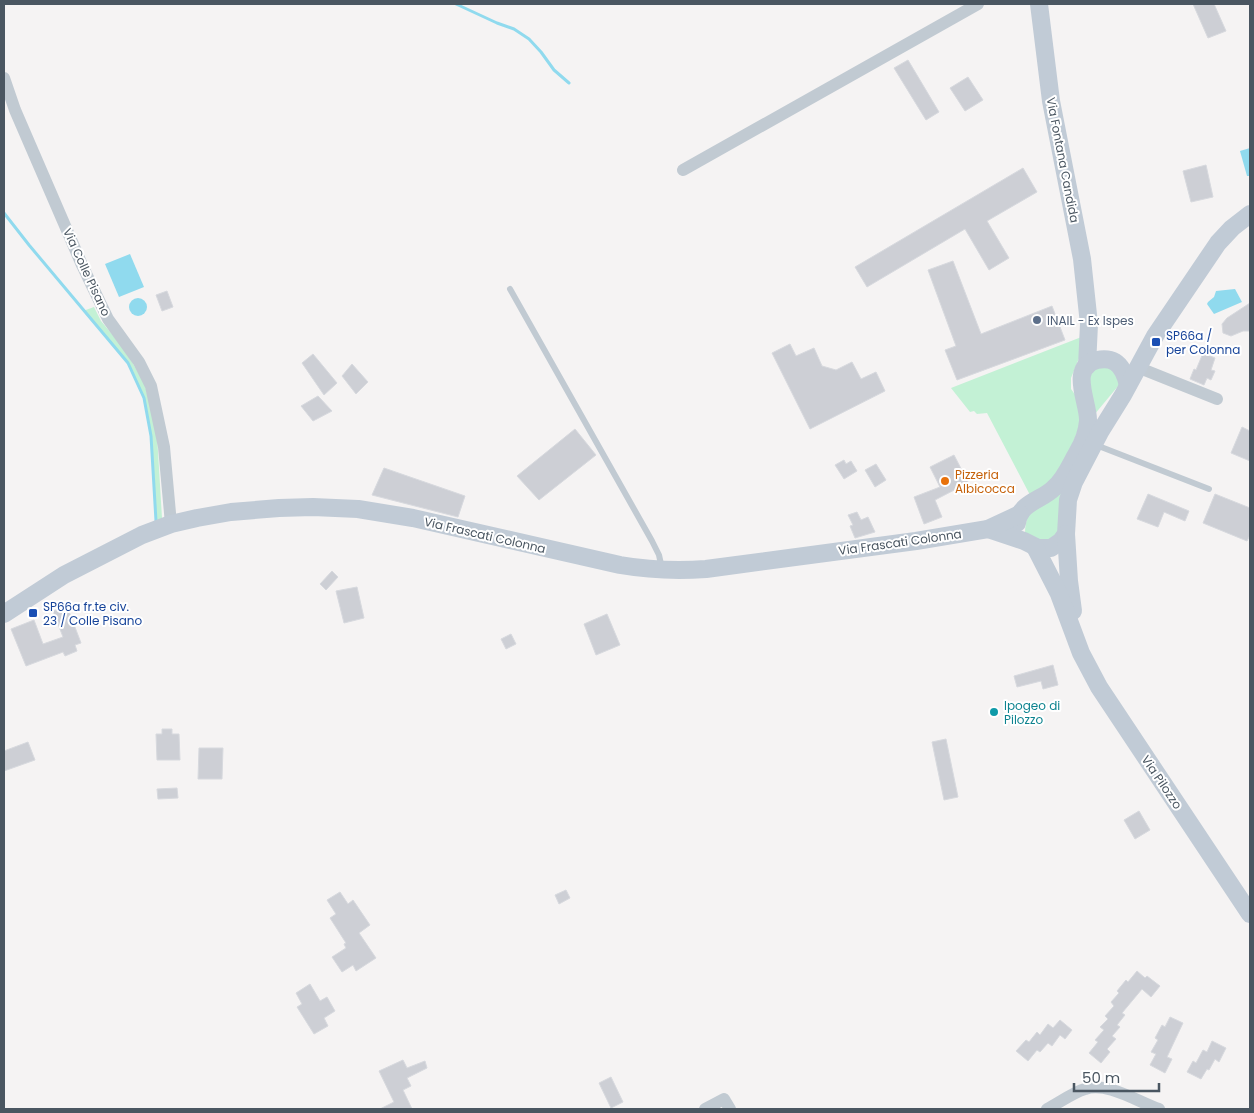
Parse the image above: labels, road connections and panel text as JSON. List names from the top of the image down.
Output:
{
  "streets": {
    "main road": ["Via Fontana Candida", "Via Frascati Colonna", "Via Pilozzo"],
    "street": ["Via Colle Pisano"]
  },
  "crossings": [
    ["Via Fontana Candida", "Via Frascati Colonna"],
    ["Via Colle Pisano", "Via Frascati Colonna"],
    ["Via Frascati Colonna", "Via Pilozzo"]
  ],
  "places": {
    "other": ["INAIL - Ex Ispes", "Pizzeria Albicocca", "Ipogeo di Pilozzo"],
    "transit": ["SP66a / per Colonna", "SP66a fr.te civ. 23 / Colle Pisano"]
  },
  "scale_bar": "50 m"
}
